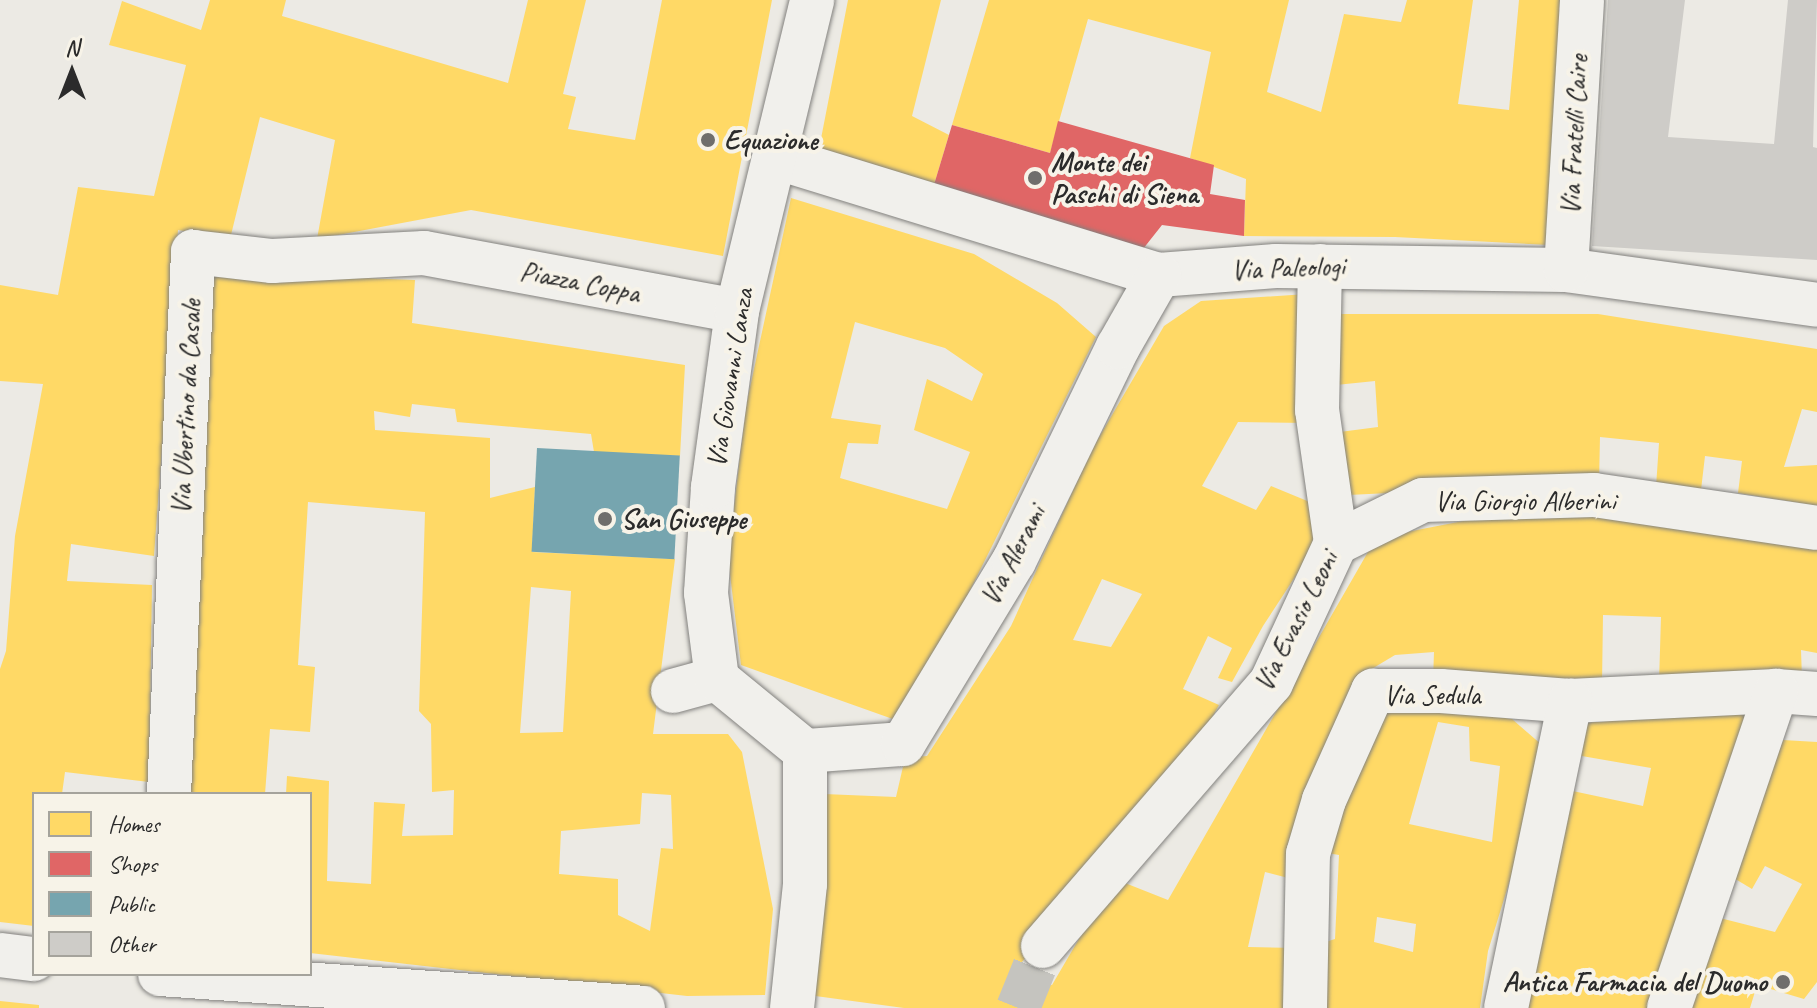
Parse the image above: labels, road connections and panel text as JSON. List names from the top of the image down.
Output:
{
  "streets": {
    "street": [
      "Via Fratelli Caire",
      "Via Paleologi",
      "Piazza Coppa",
      "Via Giovanni Lanza",
      "Via Ubertino da Casale",
      "Via Giorgio Alberini",
      "Via Alerami",
      "Via Evasio Leoni",
      "Via Sedula"
    ]
  },
  "crossings": [
    ["Via Fratelli Caire", "Via Paleologi"],
    ["Via Paleologi", "Via Giovanni Lanza"],
    ["Via Paleologi", "Via Alerami"],
    ["Via Paleologi", "Via Evasio Leoni"],
    ["Piazza Coppa", "Via Giovanni Lanza"],
    ["Piazza Coppa", "Via Ubertino da Casale"],
    ["Via Giorgio Alberini", "Via Evasio Leoni"]
  ],
  "places": [
    "Equazione",
    "Monte dei Paschi di Siena",
    "San Giuseppe",
    "Antica Farmacia del Duomo"
  ],
  "legend": [
    "Homes",
    "Shops",
    "Public",
    "Other"
  ],
  "north": "top"
}
